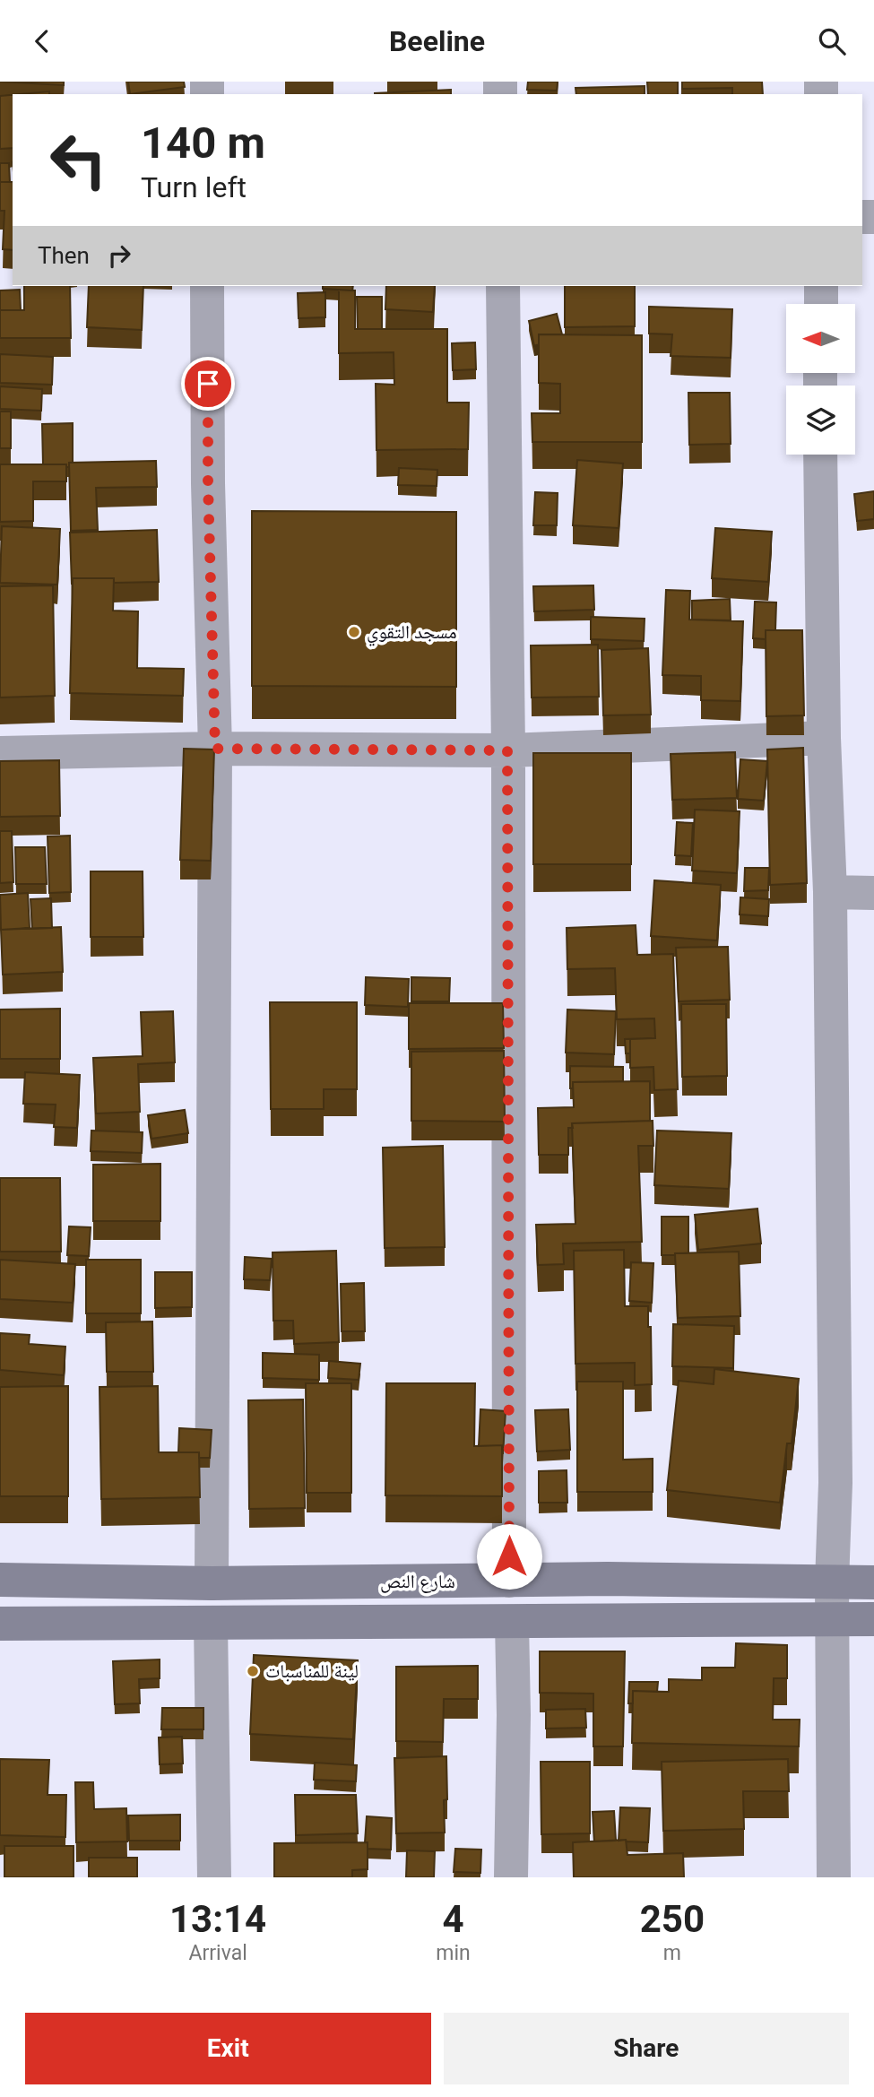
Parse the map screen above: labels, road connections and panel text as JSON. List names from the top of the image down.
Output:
{
  "streets": {
    "main road": ["شارع النص"]
  },
  "places": ["مسجد التقوي", "لينة للمناسبات"],
  "north": "left",
  "page": {
    "header": "Beeline",
    "turn": ["140 m", "Turn left"],
    "then": "Then",
    "eta": [
      "13:14",
      "Arrival",
      "4",
      "min",
      "250",
      "m"
    ],
    "buttons": ["Exit", "Share"]
  }
}
